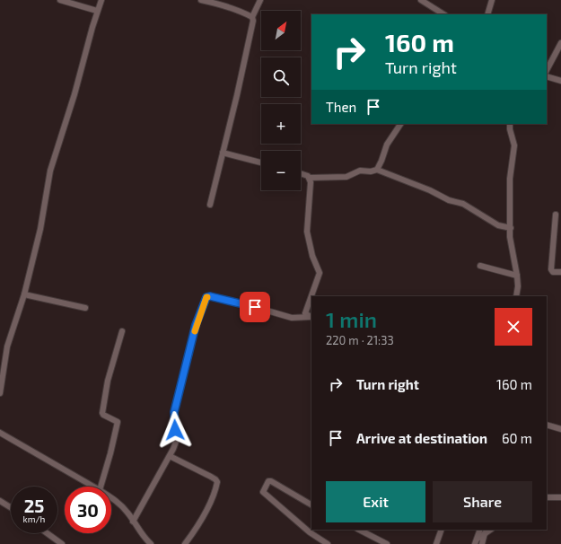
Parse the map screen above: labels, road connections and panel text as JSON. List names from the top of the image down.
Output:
{
  "north": "top right",
  "page": {
    "map_buttons": ["+", "−"],
    "turn": ["160 m", "Turn right"],
    "then": "Then",
    "heading": ["1 min", "220 m · 21:33"],
    "list": [
      {
        "name": "Turn right",
        "value": "160 m"
      },
      {
        "name": "Arrive at destination",
        "value": "60 m"
      }
    ],
    "buttons": ["Exit", "Share"],
    "speed": "25 km/h",
    "limit": "30"
  }
}
